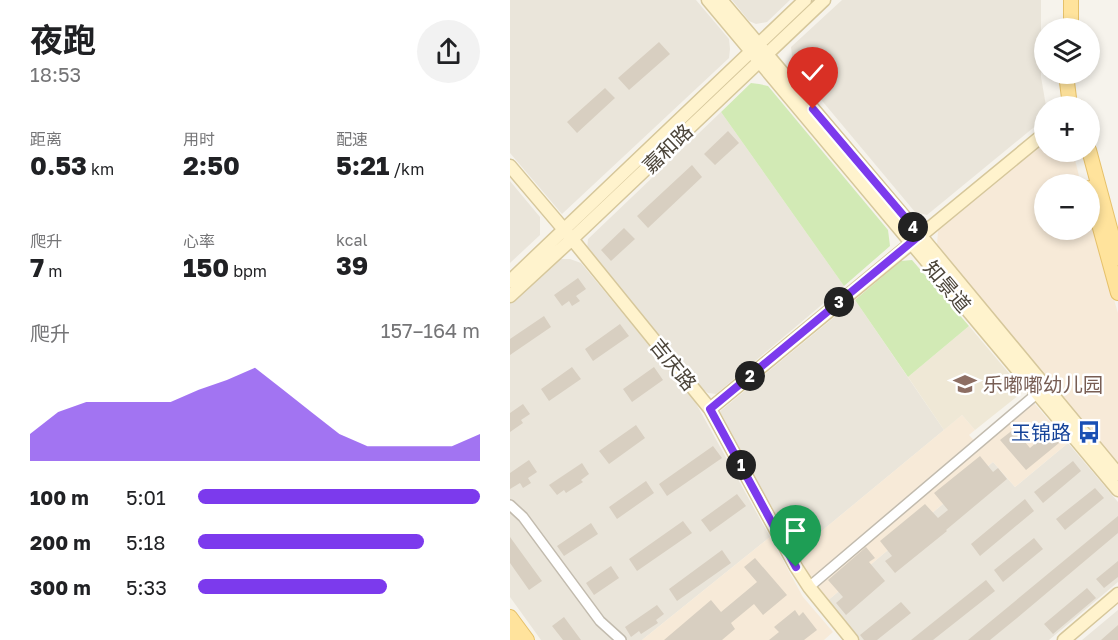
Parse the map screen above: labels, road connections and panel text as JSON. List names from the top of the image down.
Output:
{
  "streets": {
    "main road": ["嘉和路", "知景道", "吉庆路"]
  },
  "crossings": [
    ["嘉和路", "知景道"],
    ["嘉和路", "吉庆路"]
  ],
  "places": {
    "school or university": ["乐嘟嘟幼儿园"],
    "bus stop": ["玉锦路"]
  },
  "page": {
    "heading": ["夜跑", "18:53"],
    "map_buttons": ["+", "−"],
    "stats": [
      ["距离", "0.53 km"],
      ["用时", "2:50"],
      ["配速", "5:21 /km"],
      ["爬升", "7 m"],
      ["心率", "150 bpm"],
      ["kcal", "39"]
    ],
    "pins": [
      "4",
      "3",
      "2",
      "1"
    ],
    "chart": ["爬升", "157–164 m"],
    "list": [
      {
        "name": "100 m",
        "note": "5:01"
      },
      {
        "name": "200 m",
        "note": "5:18"
      },
      {
        "name": "300 m",
        "note": "5:33"
      }
    ]
  }
}
